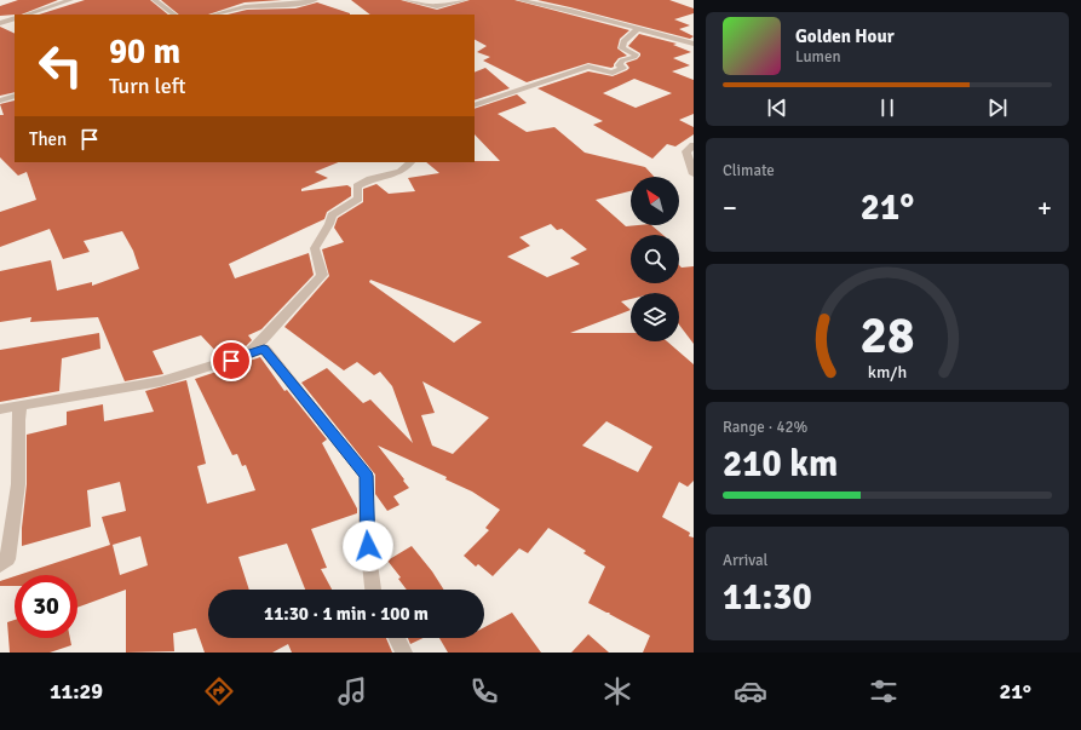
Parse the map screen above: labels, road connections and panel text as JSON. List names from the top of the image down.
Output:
{
  "north": "top left",
  "page": {
    "turn": ["90 m", "Turn left"],
    "song": ["Golden Hour", "Lumen"],
    "then": "Then",
    "tile": [
      "Climate",
      ["Range · 42%", "210 km"],
      ["Arrival", "11:30"]
    ],
    "heat": ["−", "21°", "+"],
    "limit": "30",
    "trip": "11:30 · 1 min · 100 m",
    "tabs": ["11:29", "21°"],
    "gauge": ["28", "km/h"]
  }
}
